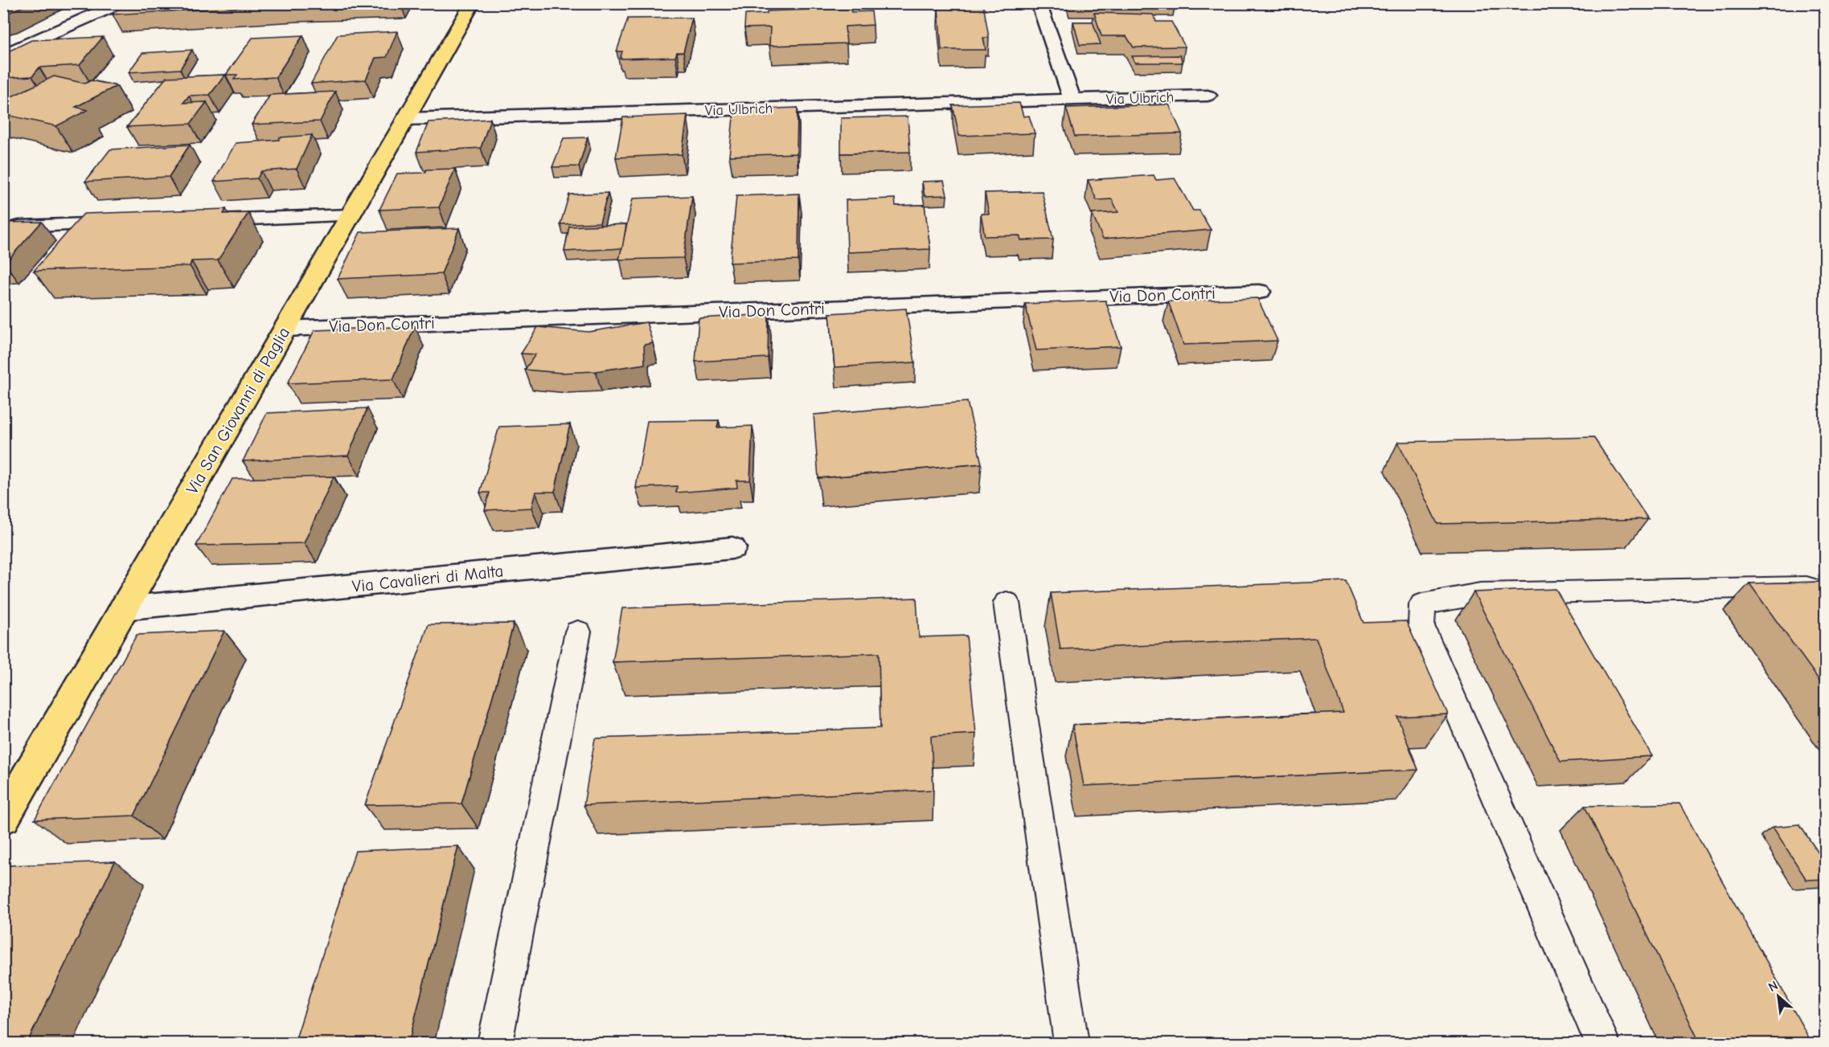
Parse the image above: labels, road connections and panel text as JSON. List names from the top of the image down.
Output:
{
  "streets": {
    "main road": ["Via San Giovanni di Paglia"],
    "street": ["Via Ulbrich", "Via Don Contri", "Via Cavalieri di Malta"]
  },
  "crossings": [
    ["Via Ulbrich", "Via San Giovanni di Paglia"],
    ["Via Don Contri", "Via San Giovanni di Paglia"],
    ["Via San Giovanni di Paglia", "Via Cavalieri di Malta"]
  ],
  "north": "top left"
}
